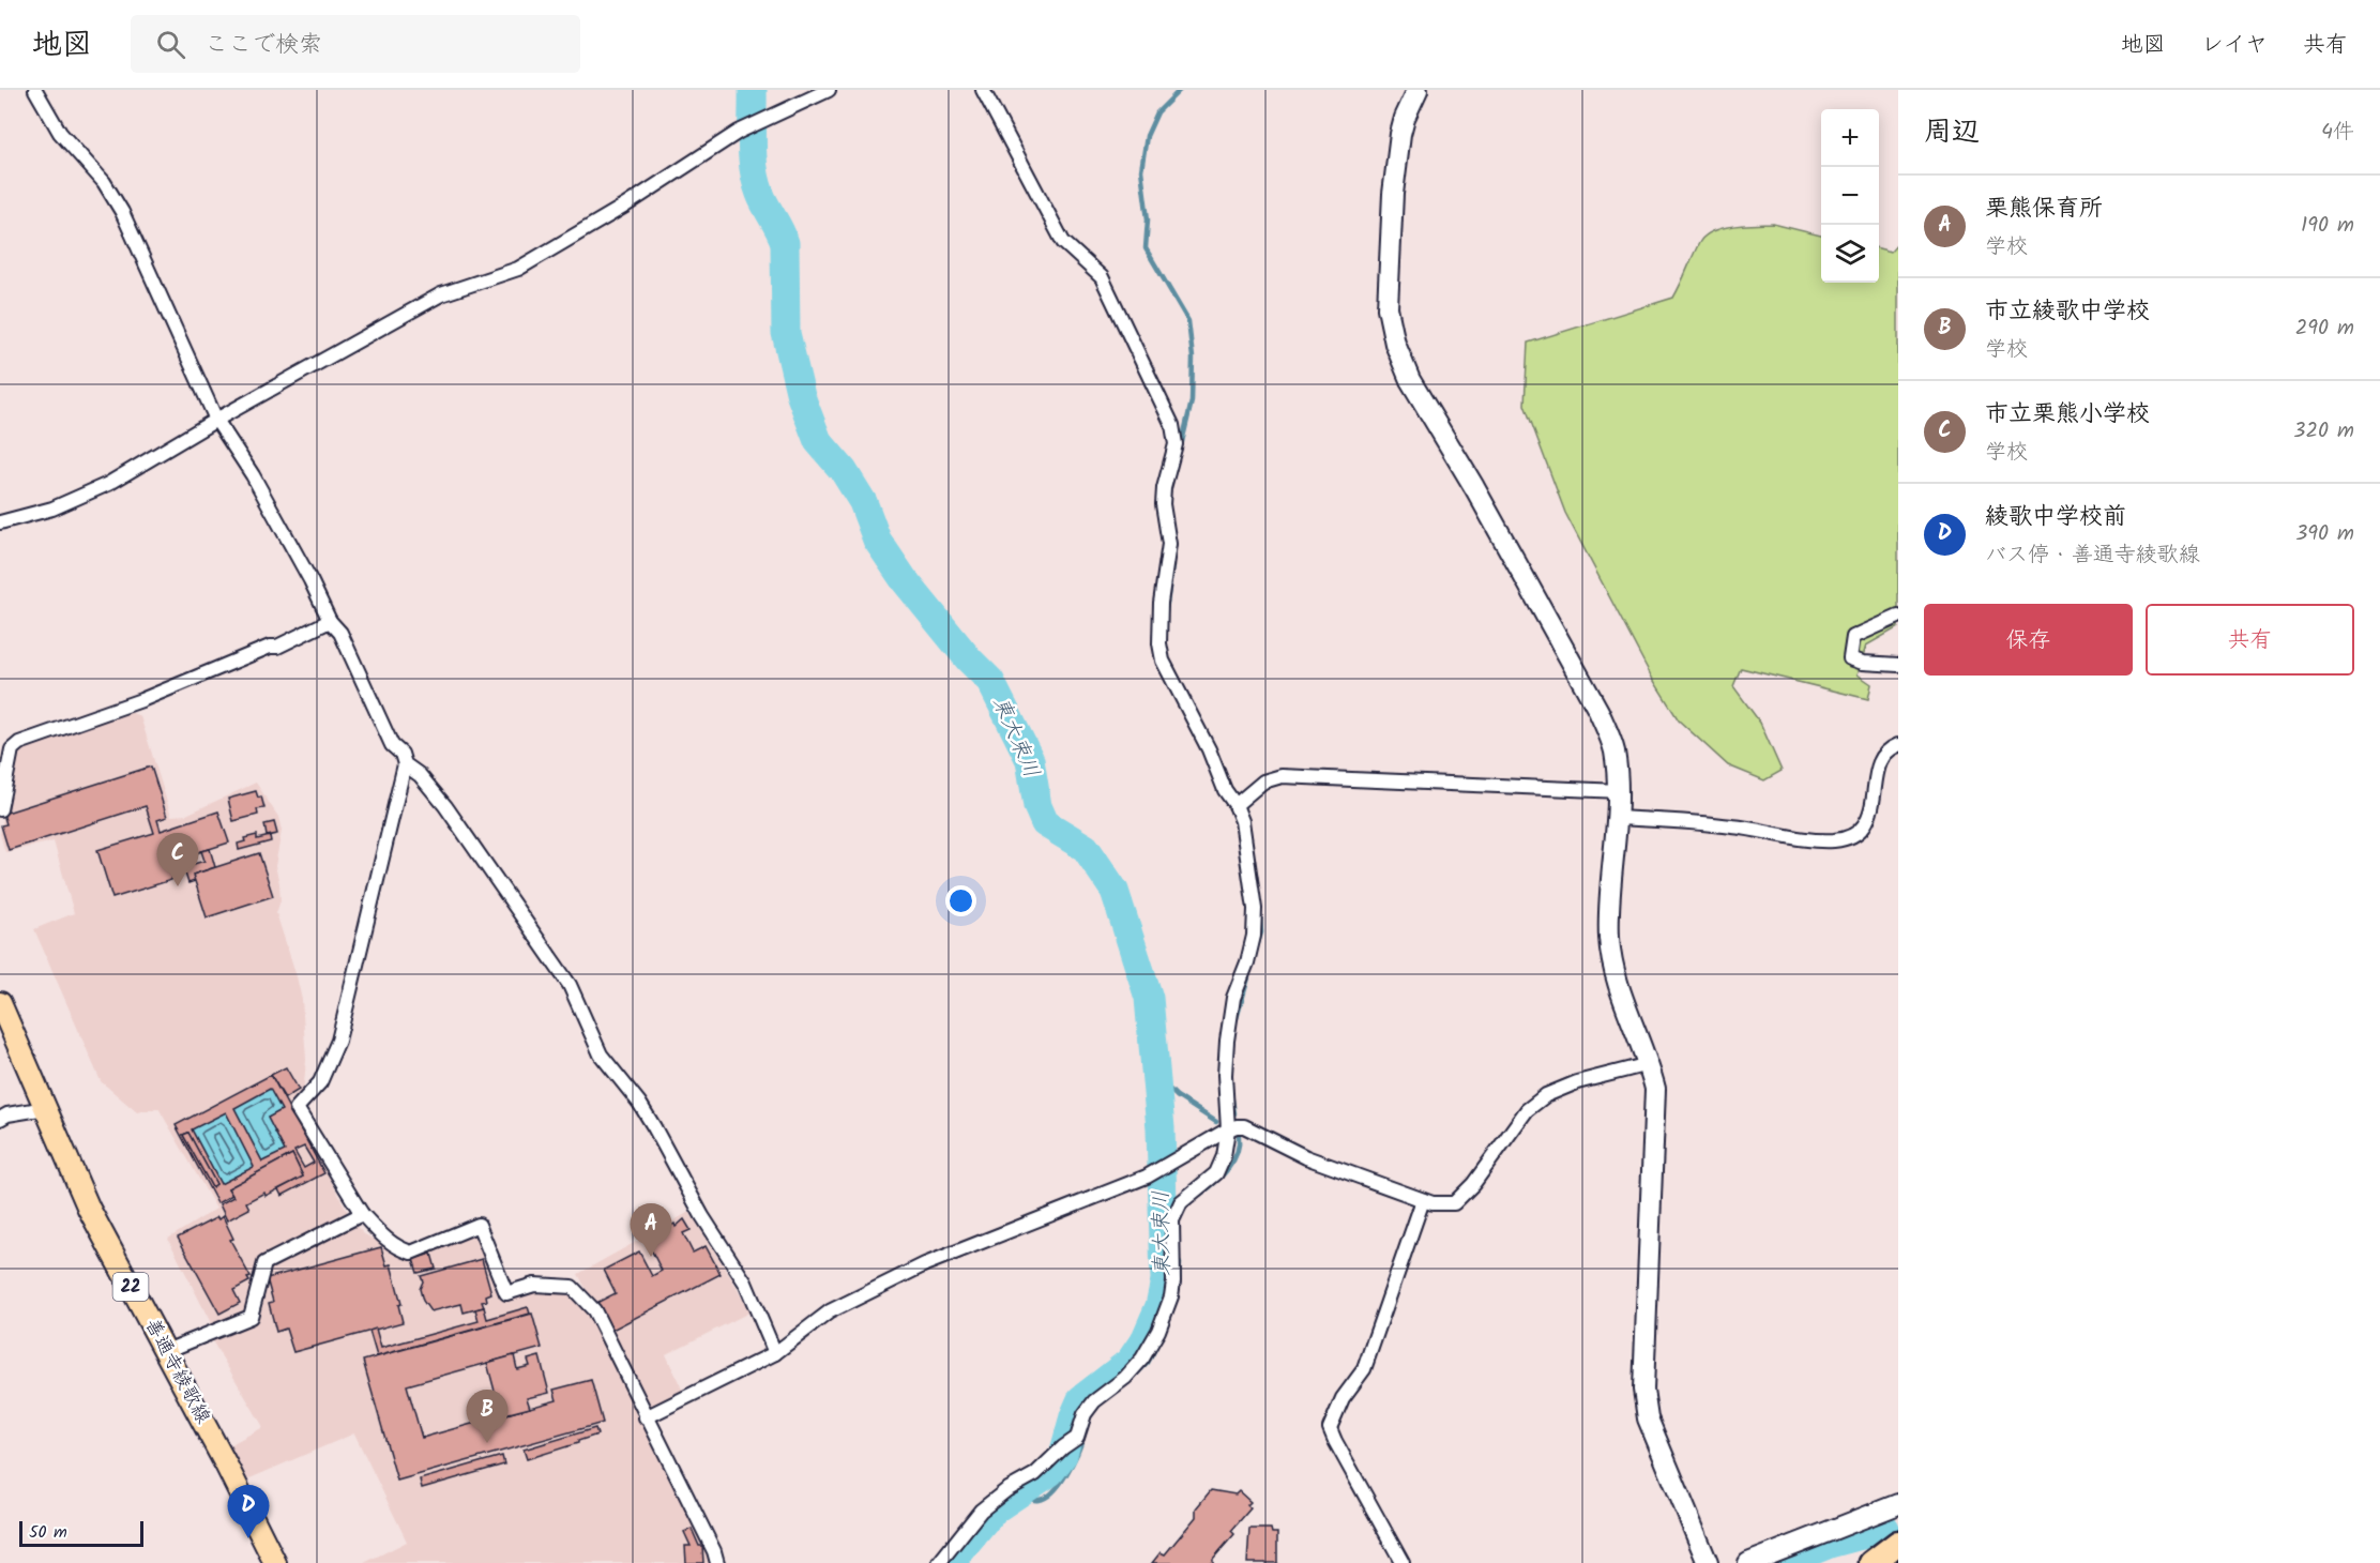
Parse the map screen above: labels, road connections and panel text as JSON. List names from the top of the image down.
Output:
{
  "streets": {
    "main road": ["22", "善通寺綾歌線"]
  },
  "water": ["東大束川"],
  "scale_bar": "50 m",
  "page": {
    "header": "地図",
    "search": "ここで検索",
    "nav": ["地図", "レイヤ", "共有"],
    "heading": ["周辺", "4件"],
    "map_buttons": ["+", "−"],
    "list": [
      {
        "mark": "A",
        "name": "栗熊保育所",
        "note": "学校",
        "value": "190 m"
      },
      {
        "mark": "B",
        "name": "市立綾歌中学校",
        "note": "学校",
        "value": "290 m"
      },
      {
        "mark": "C",
        "name": "市立栗熊小学校",
        "note": "学校",
        "value": "320 m"
      },
      {
        "mark": "D",
        "name": "綾歌中学校前",
        "note": "バス停 · 善通寺綾歌線",
        "value": "390 m"
      }
    ],
    "buttons": ["保存", "共有"],
    "pins": [
      "C",
      "A",
      "B",
      "D"
    ],
    "scale": "50 m"
  }
}
